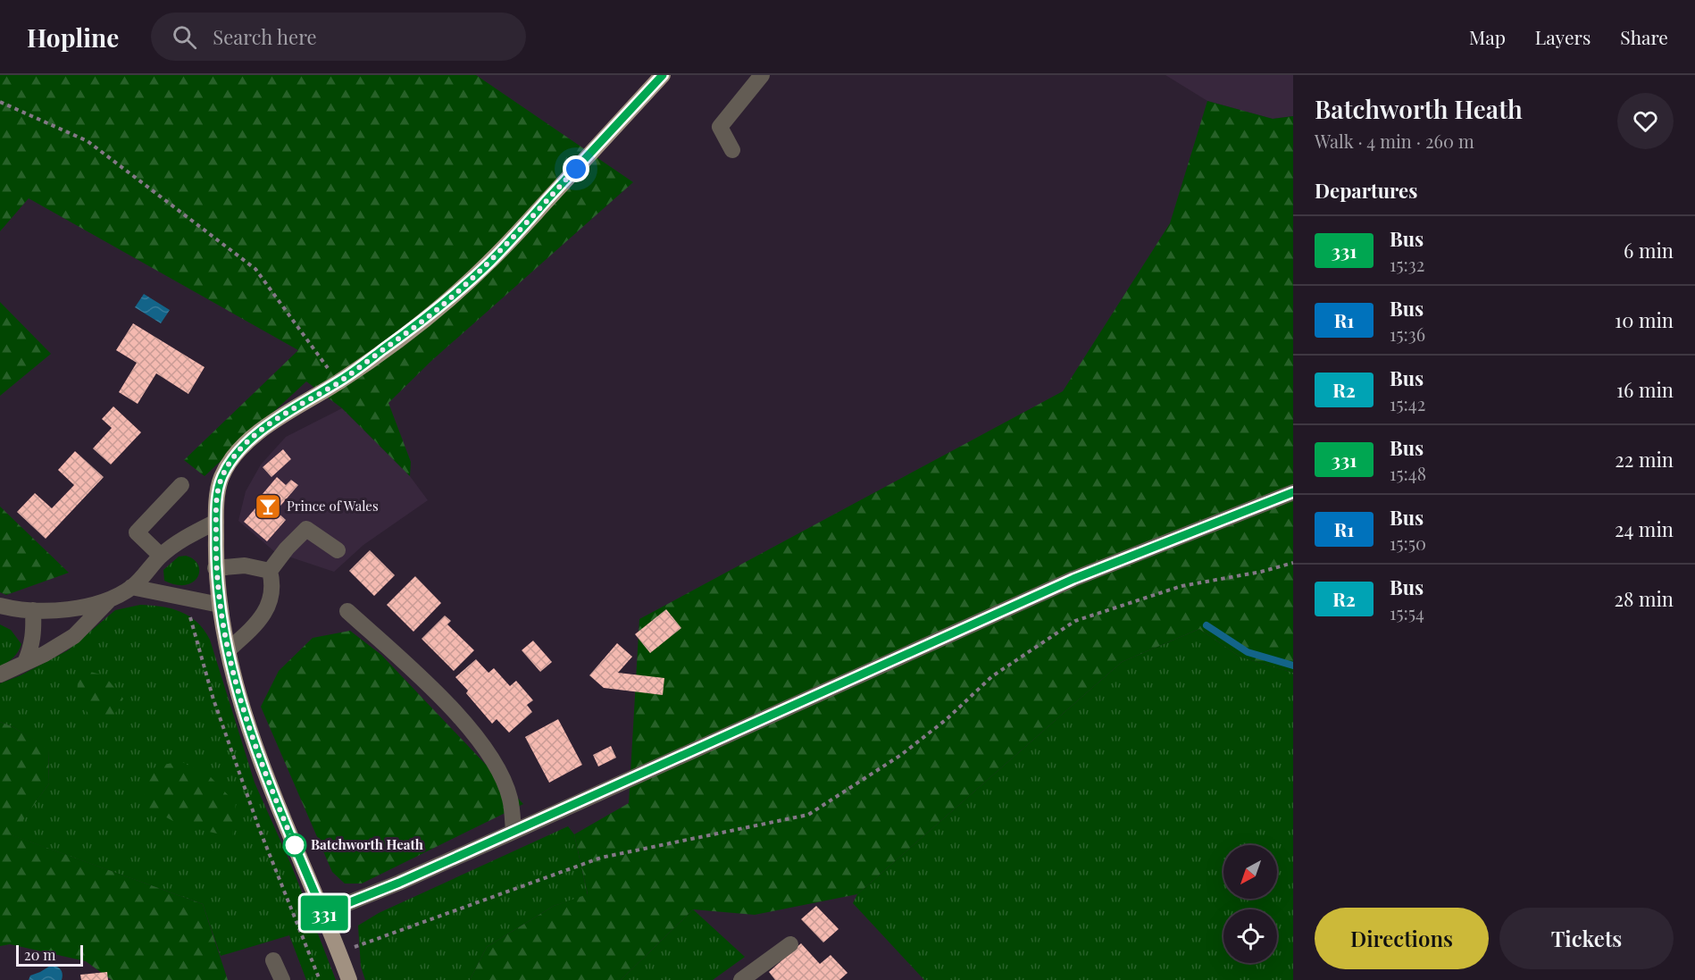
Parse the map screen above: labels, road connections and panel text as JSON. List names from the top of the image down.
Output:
{
  "places": {
    "bar": ["Prince of Wales"],
    "other": ["Batchworth Heath"]
  },
  "lines": ["bus line 331"],
  "scale_bar": "20 m",
  "north": "bottom left",
  "page": {
    "header": "Hopline",
    "search": "Search here",
    "nav": ["Map", "Layers", "Share"],
    "on_map": "331",
    "heading": [
      ["Batchworth Heath", "Walk · 4 min · 260 m"],
      "Departures"
    ],
    "list": [
      {
        "mark": "331",
        "name": "Bus",
        "note": "15:32",
        "value": "6 min"
      },
      {
        "mark": "R1",
        "name": "Bus",
        "note": "15:36",
        "value": "10 min"
      },
      {
        "mark": "R2",
        "name": "Bus",
        "note": "15:42",
        "value": "16 min"
      },
      {
        "mark": "331",
        "name": "Bus",
        "note": "15:48",
        "value": "22 min"
      },
      {
        "mark": "R1",
        "name": "Bus",
        "note": "15:50",
        "value": "24 min"
      },
      {
        "mark": "R2",
        "name": "Bus",
        "note": "15:54",
        "value": "28 min"
      }
    ],
    "buttons": ["Directions", "Tickets"],
    "scale": "20 m"
  }
}
